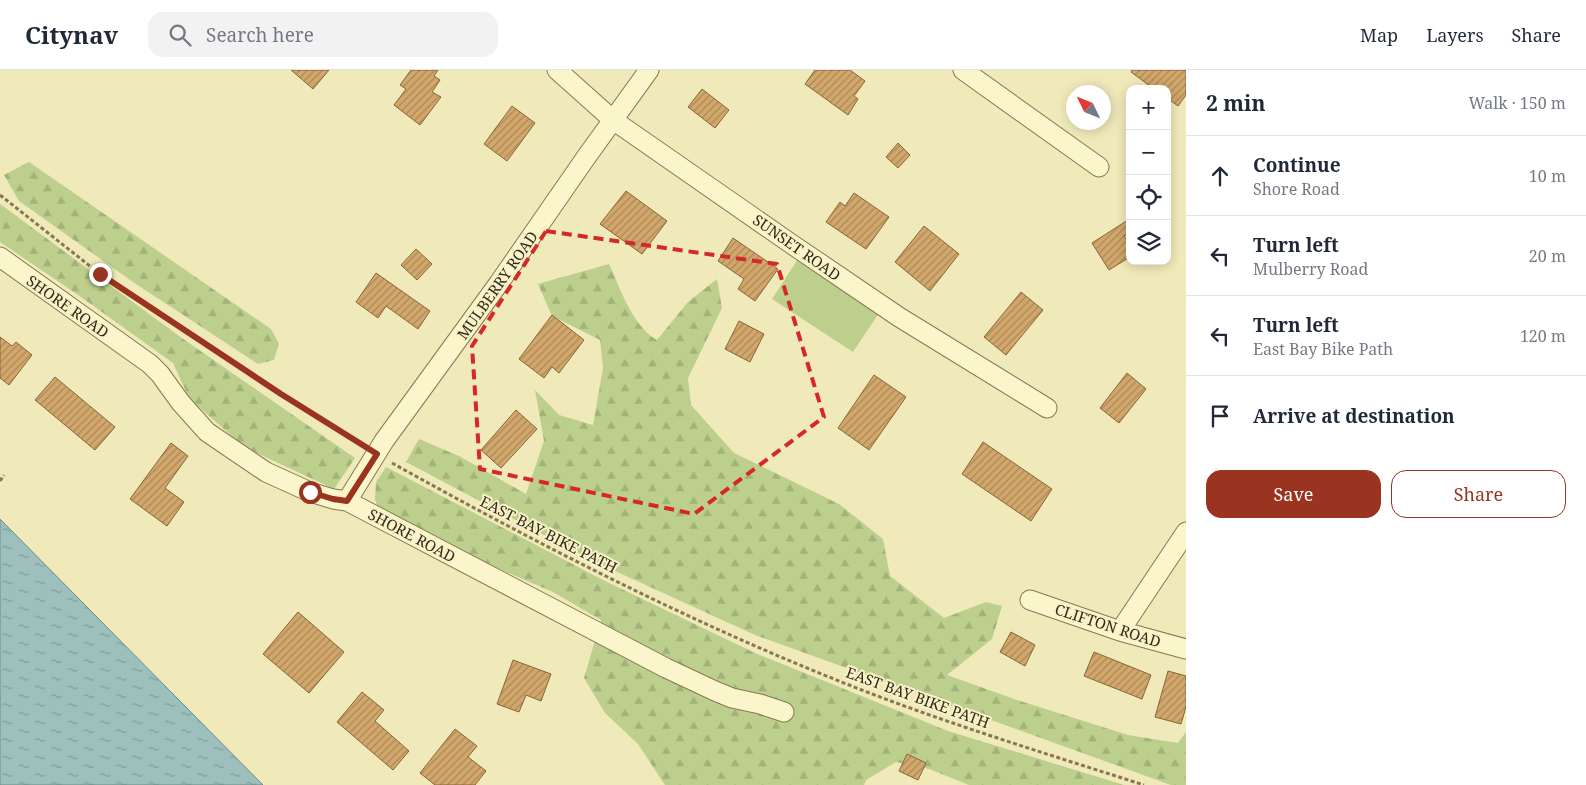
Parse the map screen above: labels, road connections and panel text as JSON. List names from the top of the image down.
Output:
{
  "streets": {
    "street": [
      "SUNSET ROAD",
      "MULBERRY ROAD",
      "SHORE ROAD",
      "CLIFTON ROAD"
    ],
    "path": ["EAST BAY BIKE PATH"]
  },
  "crossings": [
    ["SUNSET ROAD", "MULBERRY ROAD"],
    ["MULBERRY ROAD", "SHORE ROAD"],
    ["MULBERRY ROAD", "EAST BAY BIKE PATH"]
  ],
  "north": "top left",
  "page": {
    "header": "Citynav",
    "search": "Search here",
    "nav": ["Map", "Layers", "Share"],
    "heading": ["2 min", "Walk · 150 m"],
    "map_buttons": ["+", "−"],
    "list": [
      ["Continue", "Shore Road", "10 m"],
      ["Turn left", "Mulberry Road", "20 m"],
      ["Turn left", "East Bay Bike Path", "120 m"],
      "Arrive at destination"
    ],
    "buttons": ["Save", "Share"]
  }
}
